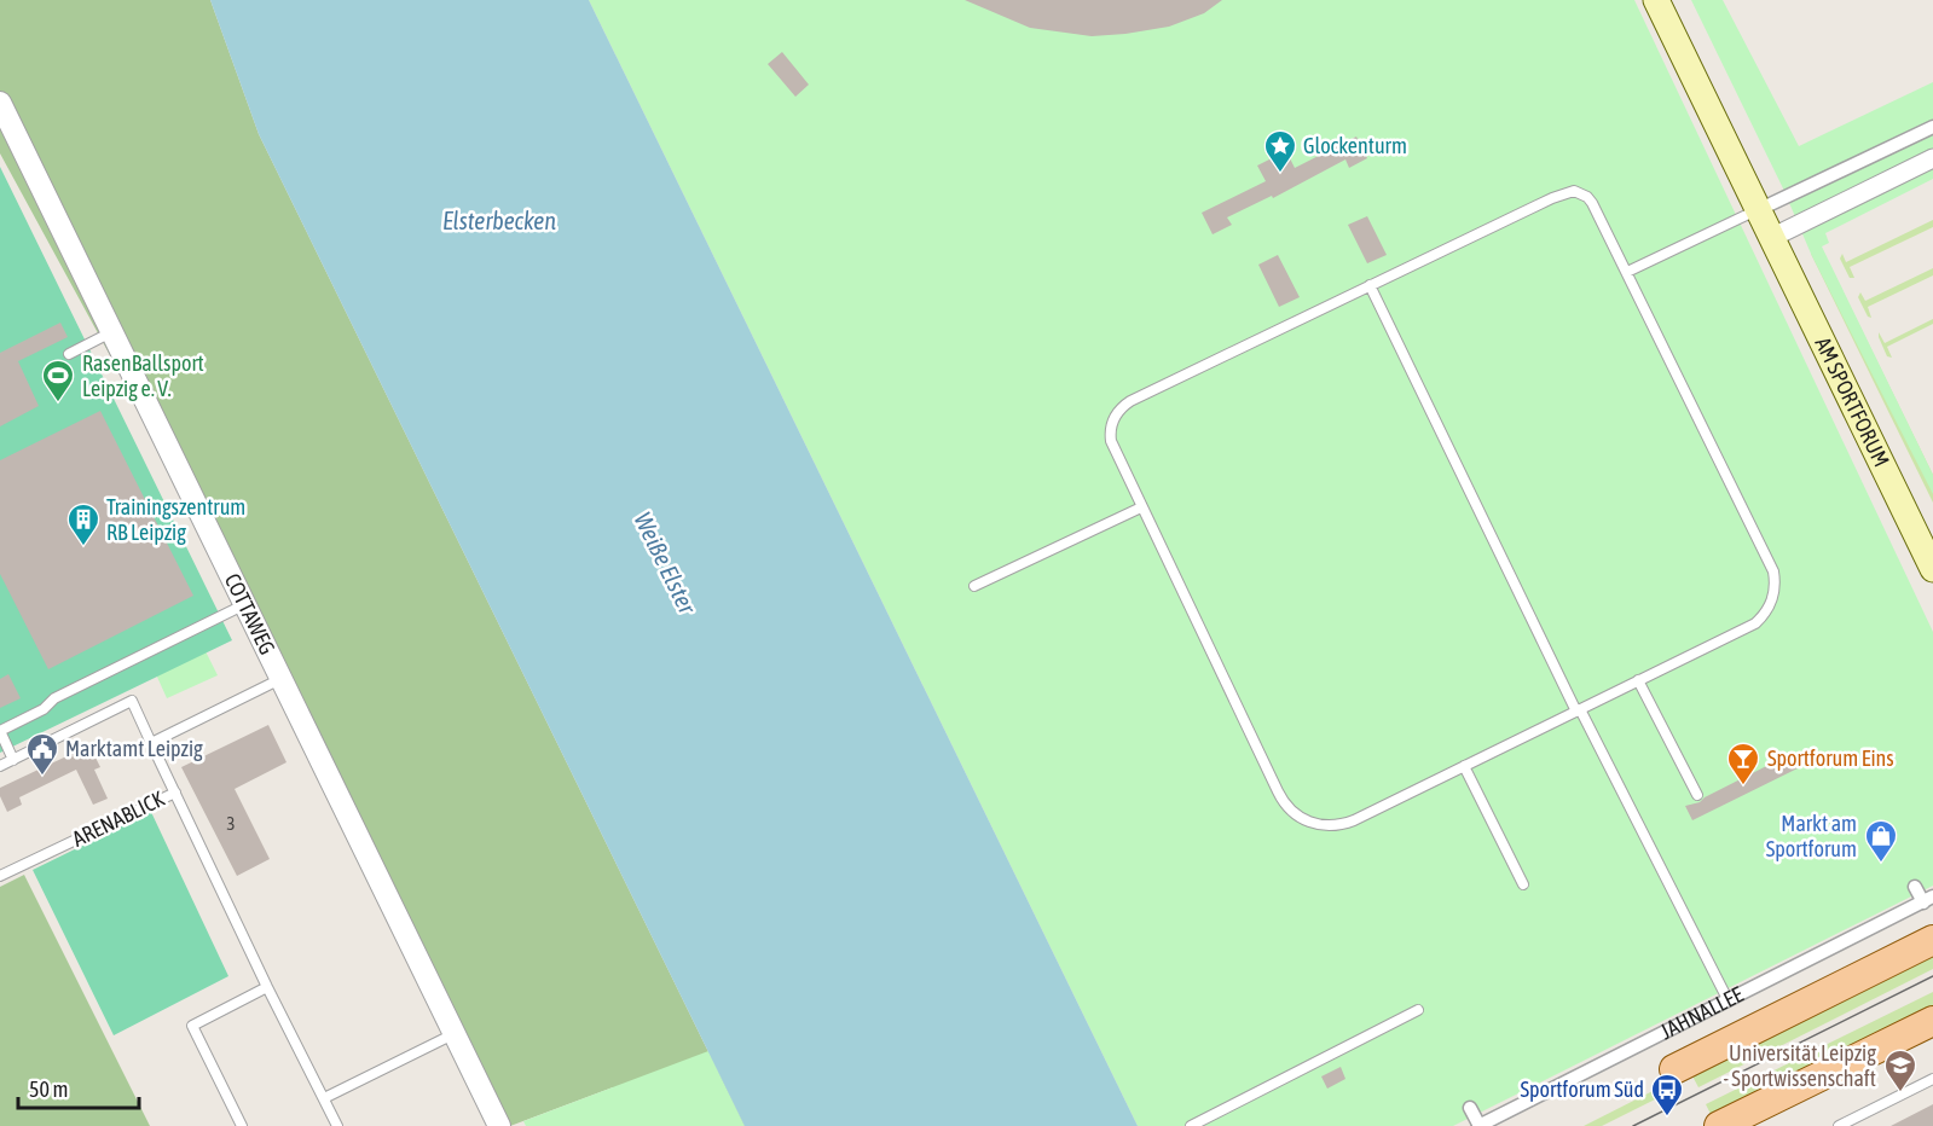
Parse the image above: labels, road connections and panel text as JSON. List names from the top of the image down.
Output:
{
  "streets": {
    "main road": ["AM SPORTFORUM", "JAHNALLEE"],
    "street": ["COTTAWEG"],
    "lane": ["ARENABLICK"]
  },
  "water": ["Elsterbecken", "Weiße Elster"],
  "places": {
    "place": ["Glockenturm"],
    "sports": ["RasenBallsport Leipzig e. V."],
    "building": ["Trainingszentrum RB Leipzig"],
    "public building": ["Marktamt Leipzig"],
    "bar": ["Sportforum Eins"],
    "shop": ["Markt am Sportforum"],
    "school or university": ["Universität Leipzig - Sportwissenschaft"],
    "bus stop": ["Sportforum Süd"]
  },
  "house_numbers": ["3"],
  "scale_bar": "50 m"
}
